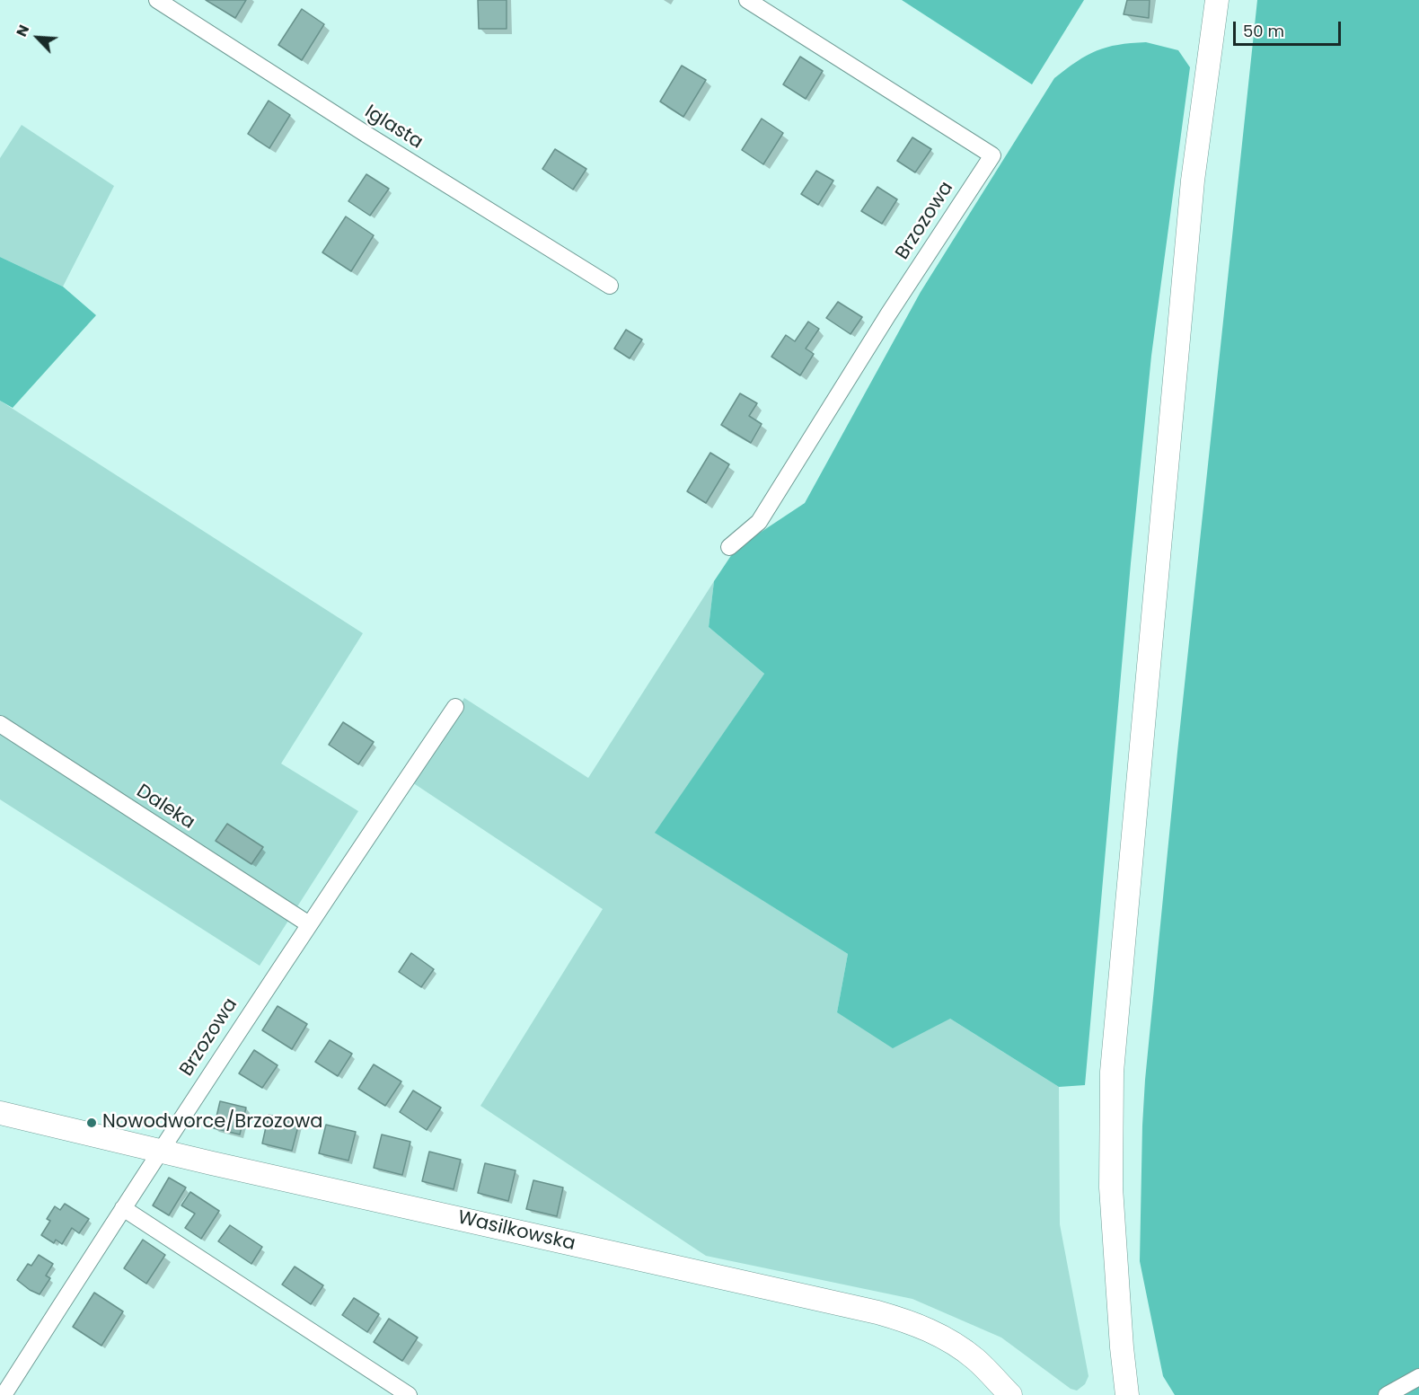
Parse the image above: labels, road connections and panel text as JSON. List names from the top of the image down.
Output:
{
  "streets": {
    "main road": ["Wasilkowska"],
    "street": ["Iglasta", "Brzozowa", "Daleka"]
  },
  "crossings": [
    ["Brzozowa", "Daleka"],
    ["Brzozowa", "Wasilkowska"]
  ],
  "places": ["Nowodworce/Brzozowa"],
  "scale_bar": "50 m",
  "north": "top left"
}
